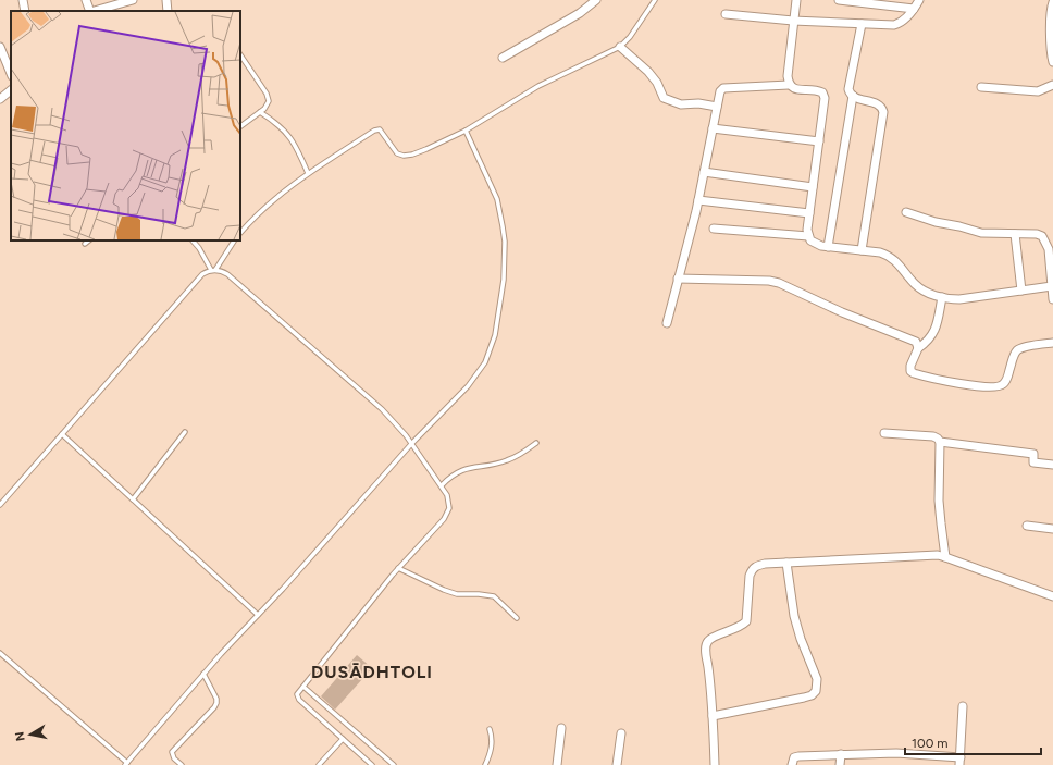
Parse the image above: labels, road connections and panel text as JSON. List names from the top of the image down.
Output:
{
  "districts": ["DUSĀDHTOLI"],
  "scale_bar": "100 m",
  "north": "left"
}
